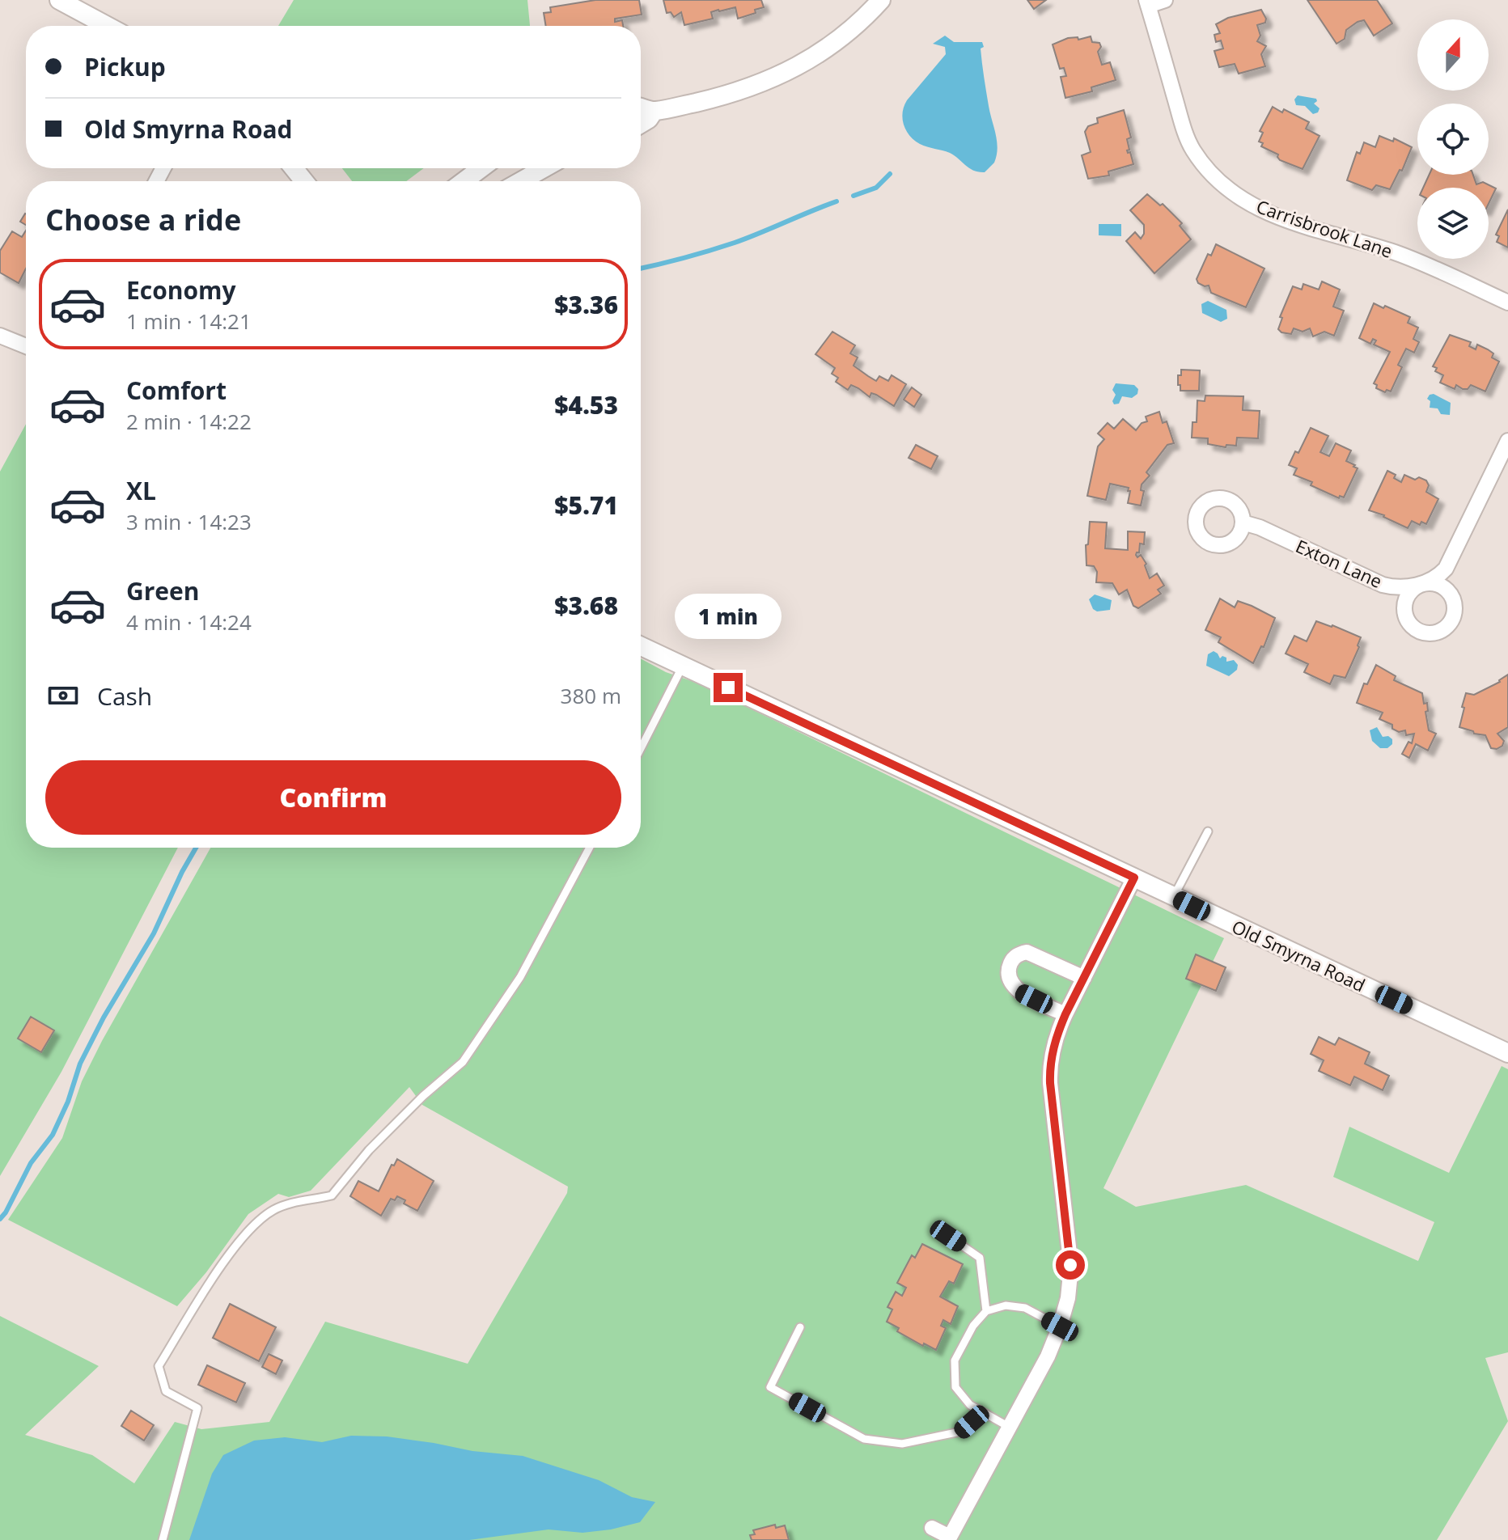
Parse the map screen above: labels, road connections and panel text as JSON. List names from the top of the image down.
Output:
{
  "streets": {
    "street": ["Carrisbrook Lane", "Exton Lane", "Old Smyrna Road"]
  },
  "north": "top",
  "page": {
    "banner": ["Pickup", "Old Smyrna Road"],
    "heading": "Choose a ride",
    "list": [
      {
        "name": "Economy",
        "note": "1 min · 14:21",
        "value": "$3.36"
      },
      {
        "name": "Comfort",
        "note": "2 min · 14:22",
        "value": "$4.53"
      },
      {
        "name": "XL",
        "note": "3 min · 14:23",
        "value": "$5.71"
      },
      {
        "name": "Green",
        "note": "4 min · 14:24",
        "value": "$3.68"
      }
    ],
    "bubble": "1 min",
    "pay": ["Cash", "380 m"],
    "buttons": "Confirm"
  }
}
